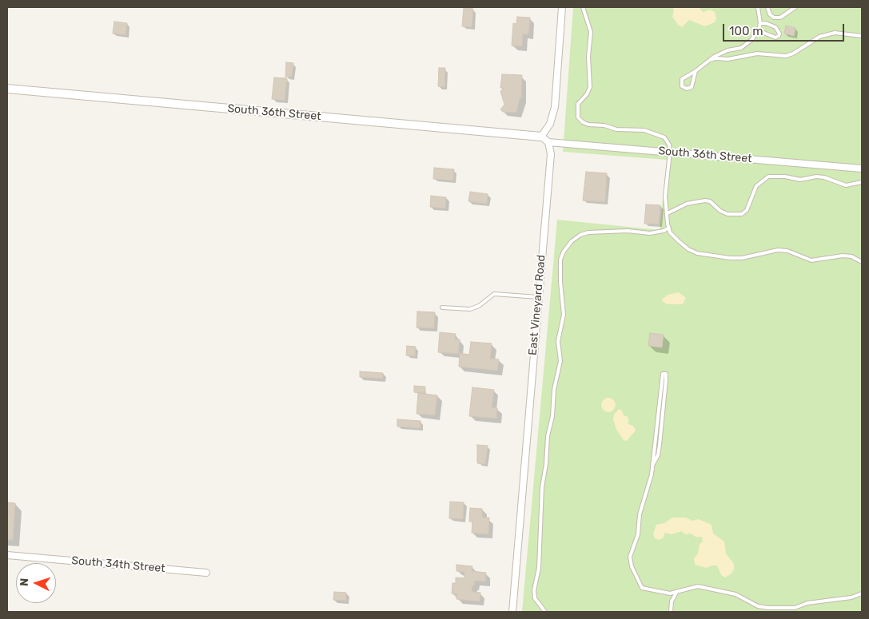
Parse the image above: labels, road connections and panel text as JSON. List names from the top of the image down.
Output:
{
  "streets": {
    "street": ["South 36th Street", "East Vineyard Road", "South 34th Street"]
  },
  "crossings": [
    ["South 36th Street", "East Vineyard Road"]
  ],
  "scale_bar": "100 m",
  "north": "left"
}
